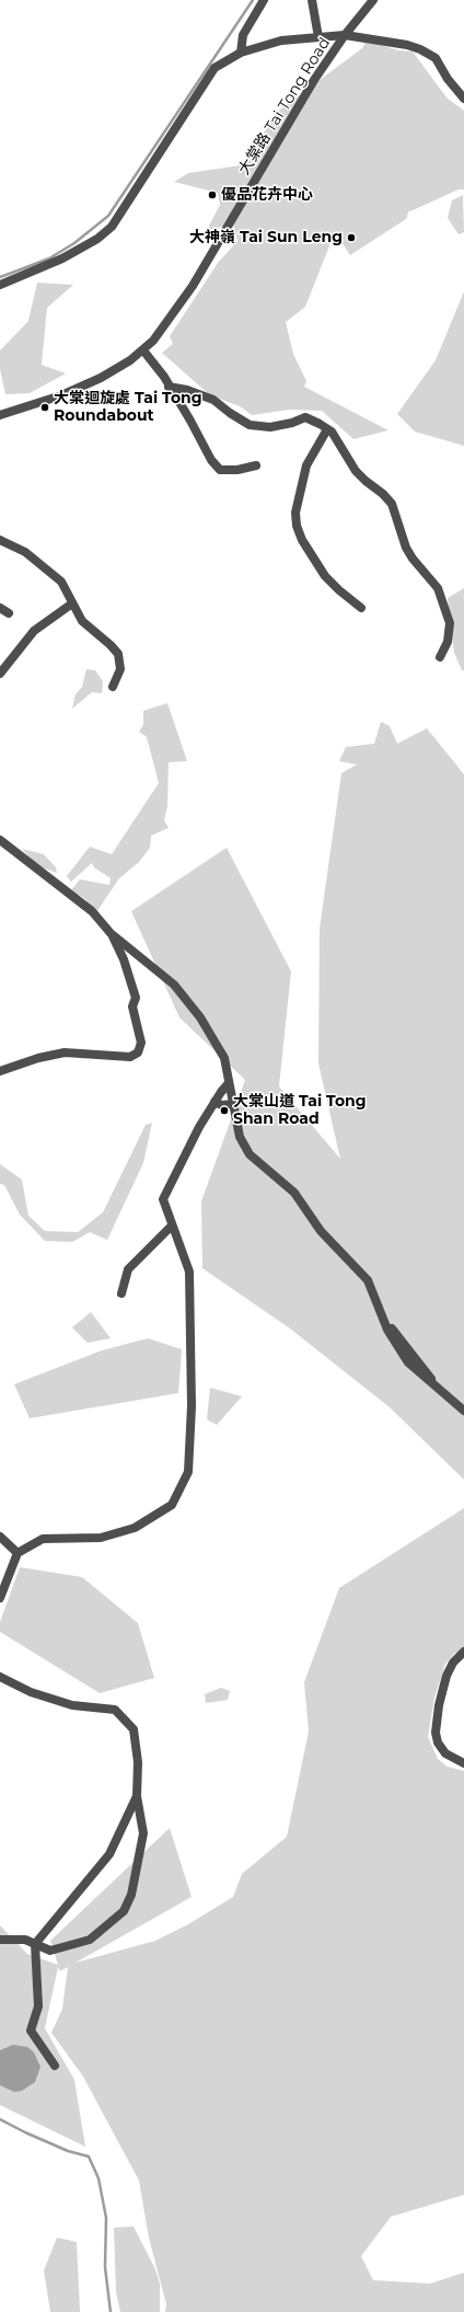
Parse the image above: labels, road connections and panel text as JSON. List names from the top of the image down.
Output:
{
  "streets": {
    "street": ["大棠路 Tai Tong Road"]
  },
  "places": [
    "優品花卉中心",
    "大神嶺 Tai Sun Leng",
    "大棠迴旋處 Tai Tong Roundabout",
    "大棠山道 Tai Tong Shan Road"
  ]
}
